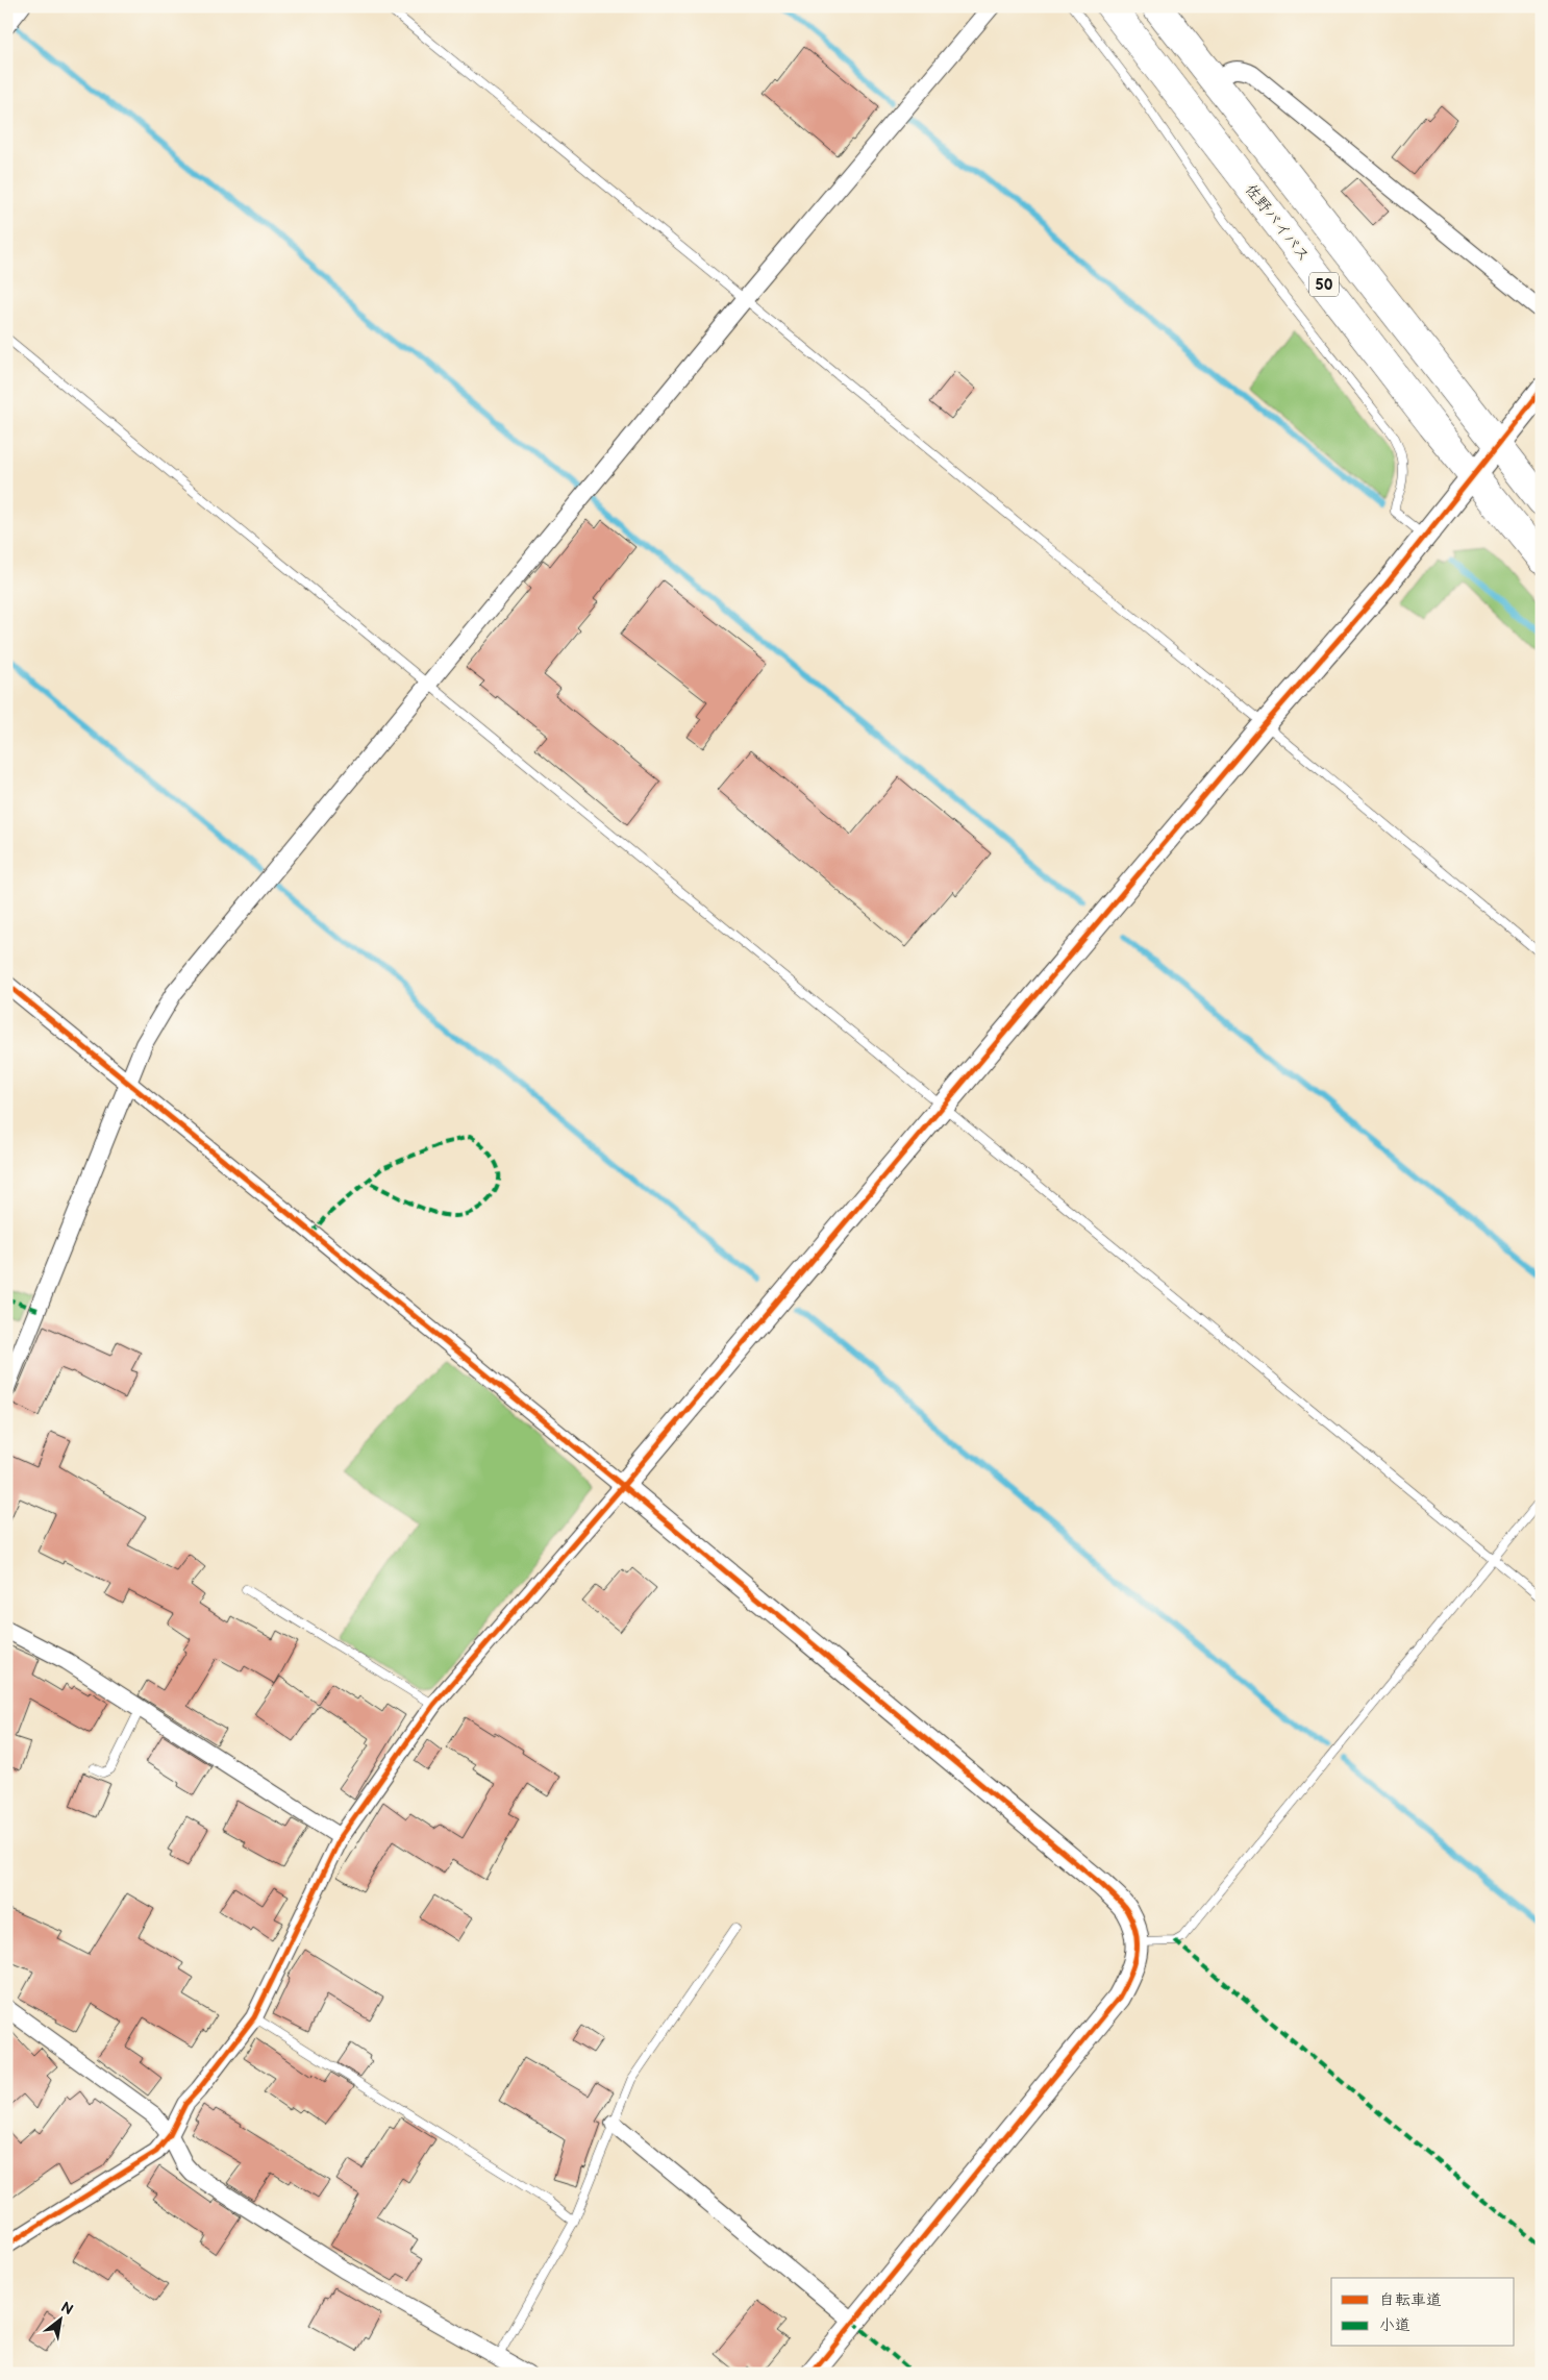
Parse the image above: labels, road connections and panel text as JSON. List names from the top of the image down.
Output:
{
  "streets": {
    "highway": ["佐野バイパス", "50"]
  },
  "legend": ["自転車道", "小道"],
  "north": "top right"
}
